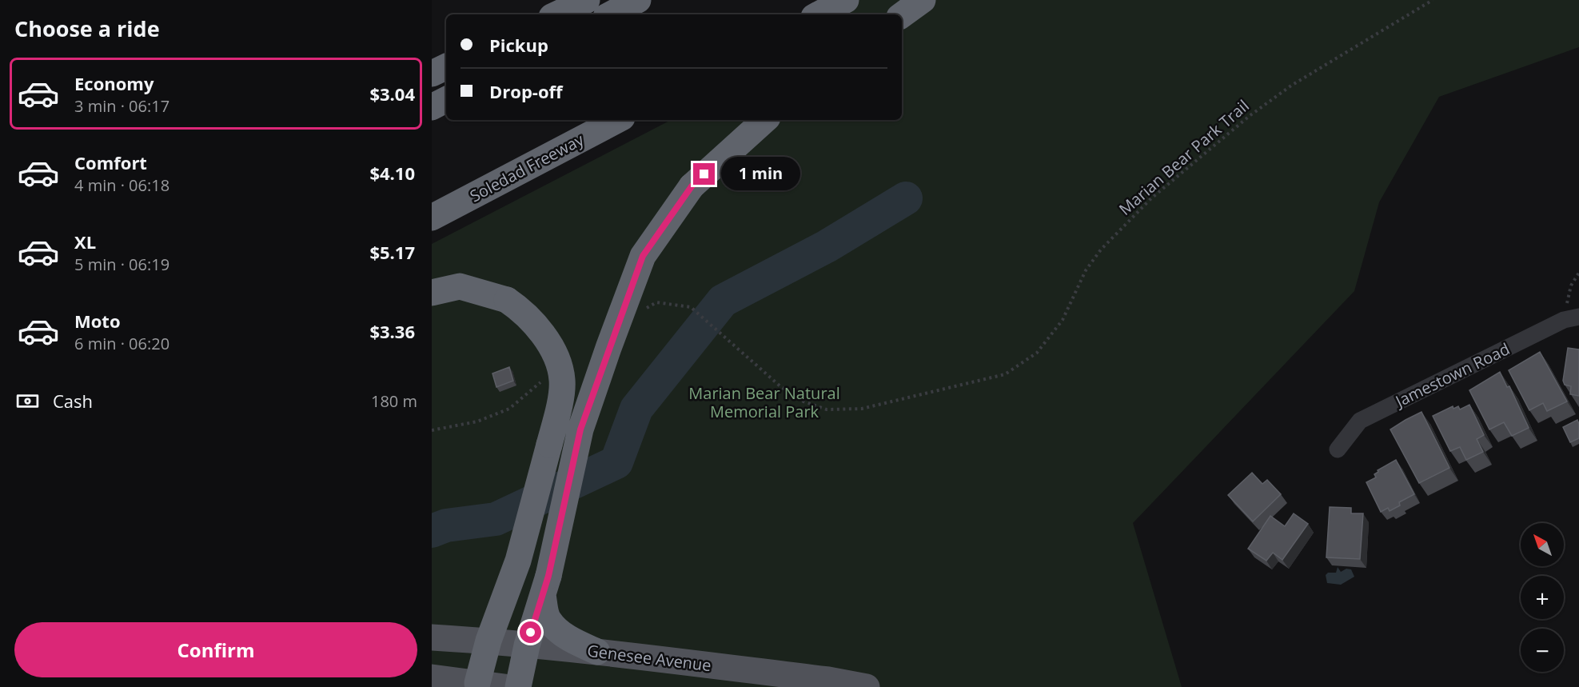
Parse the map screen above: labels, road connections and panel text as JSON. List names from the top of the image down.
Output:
{
  "streets": {
    "highway": ["Soledad Freeway"],
    "main road": ["Genesee Avenue"],
    "street": ["Jamestown Road"],
    "path": ["Marian Bear Park Trail"]
  },
  "parks": ["Marian Bear Natural Memorial Park"],
  "north": "top left",
  "page": {
    "heading": "Choose a ride",
    "banner": ["Pickup", "Drop-off"],
    "list": [
      {
        "name": "Economy",
        "note": "3 min · 06:17",
        "value": "$3.04"
      },
      {
        "name": "Comfort",
        "note": "4 min · 06:18",
        "value": "$4.10"
      },
      {
        "name": "XL",
        "note": "5 min · 06:19",
        "value": "$5.17"
      },
      {
        "name": "Moto",
        "note": "6 min · 06:20",
        "value": "$3.36"
      }
    ],
    "bubble": "1 min",
    "pay": ["Cash", "180 m"],
    "map_buttons": ["+", "−"],
    "buttons": "Confirm"
  }
}
